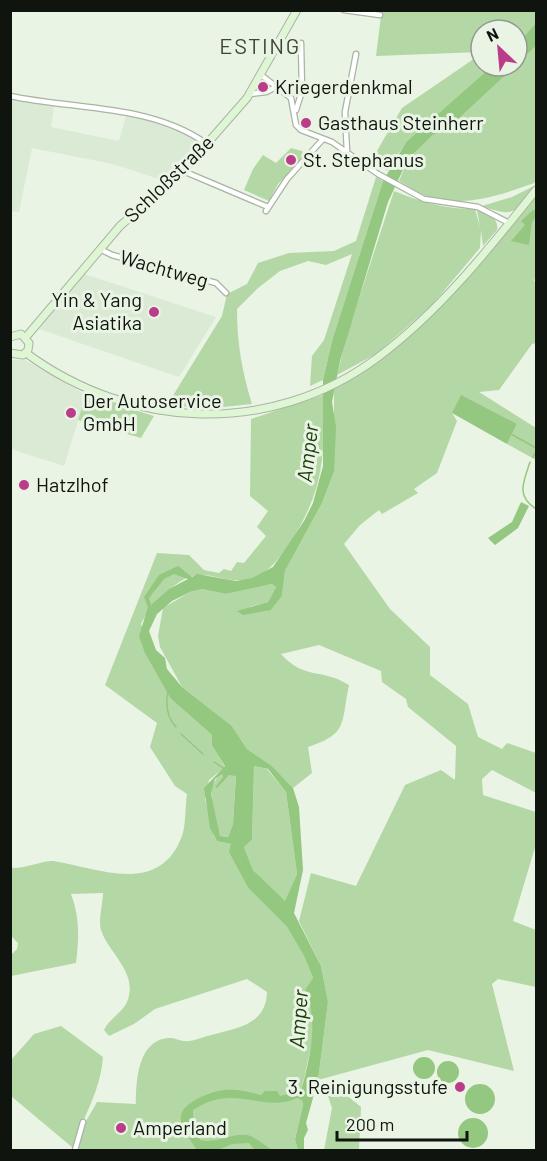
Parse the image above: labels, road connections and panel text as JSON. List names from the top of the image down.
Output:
{
  "streets": {
    "main road": ["Schloßstraße"],
    "street": ["Wachtweg"]
  },
  "crossings": [
    ["Schloßstraße", "Wachtweg"]
  ],
  "districts": ["ESTING"],
  "water": ["Amper"],
  "places": [
    "Kriegerdenkmal",
    "Gasthaus Steinherr",
    "St. Stephanus",
    "Yin & Yang Asiatika",
    "Der Autoservice GmbH",
    "Hatzlhof",
    "3. Reinigungsstufe",
    "Amperland"
  ],
  "scale_bar": "200 m",
  "north": "top left"
}
